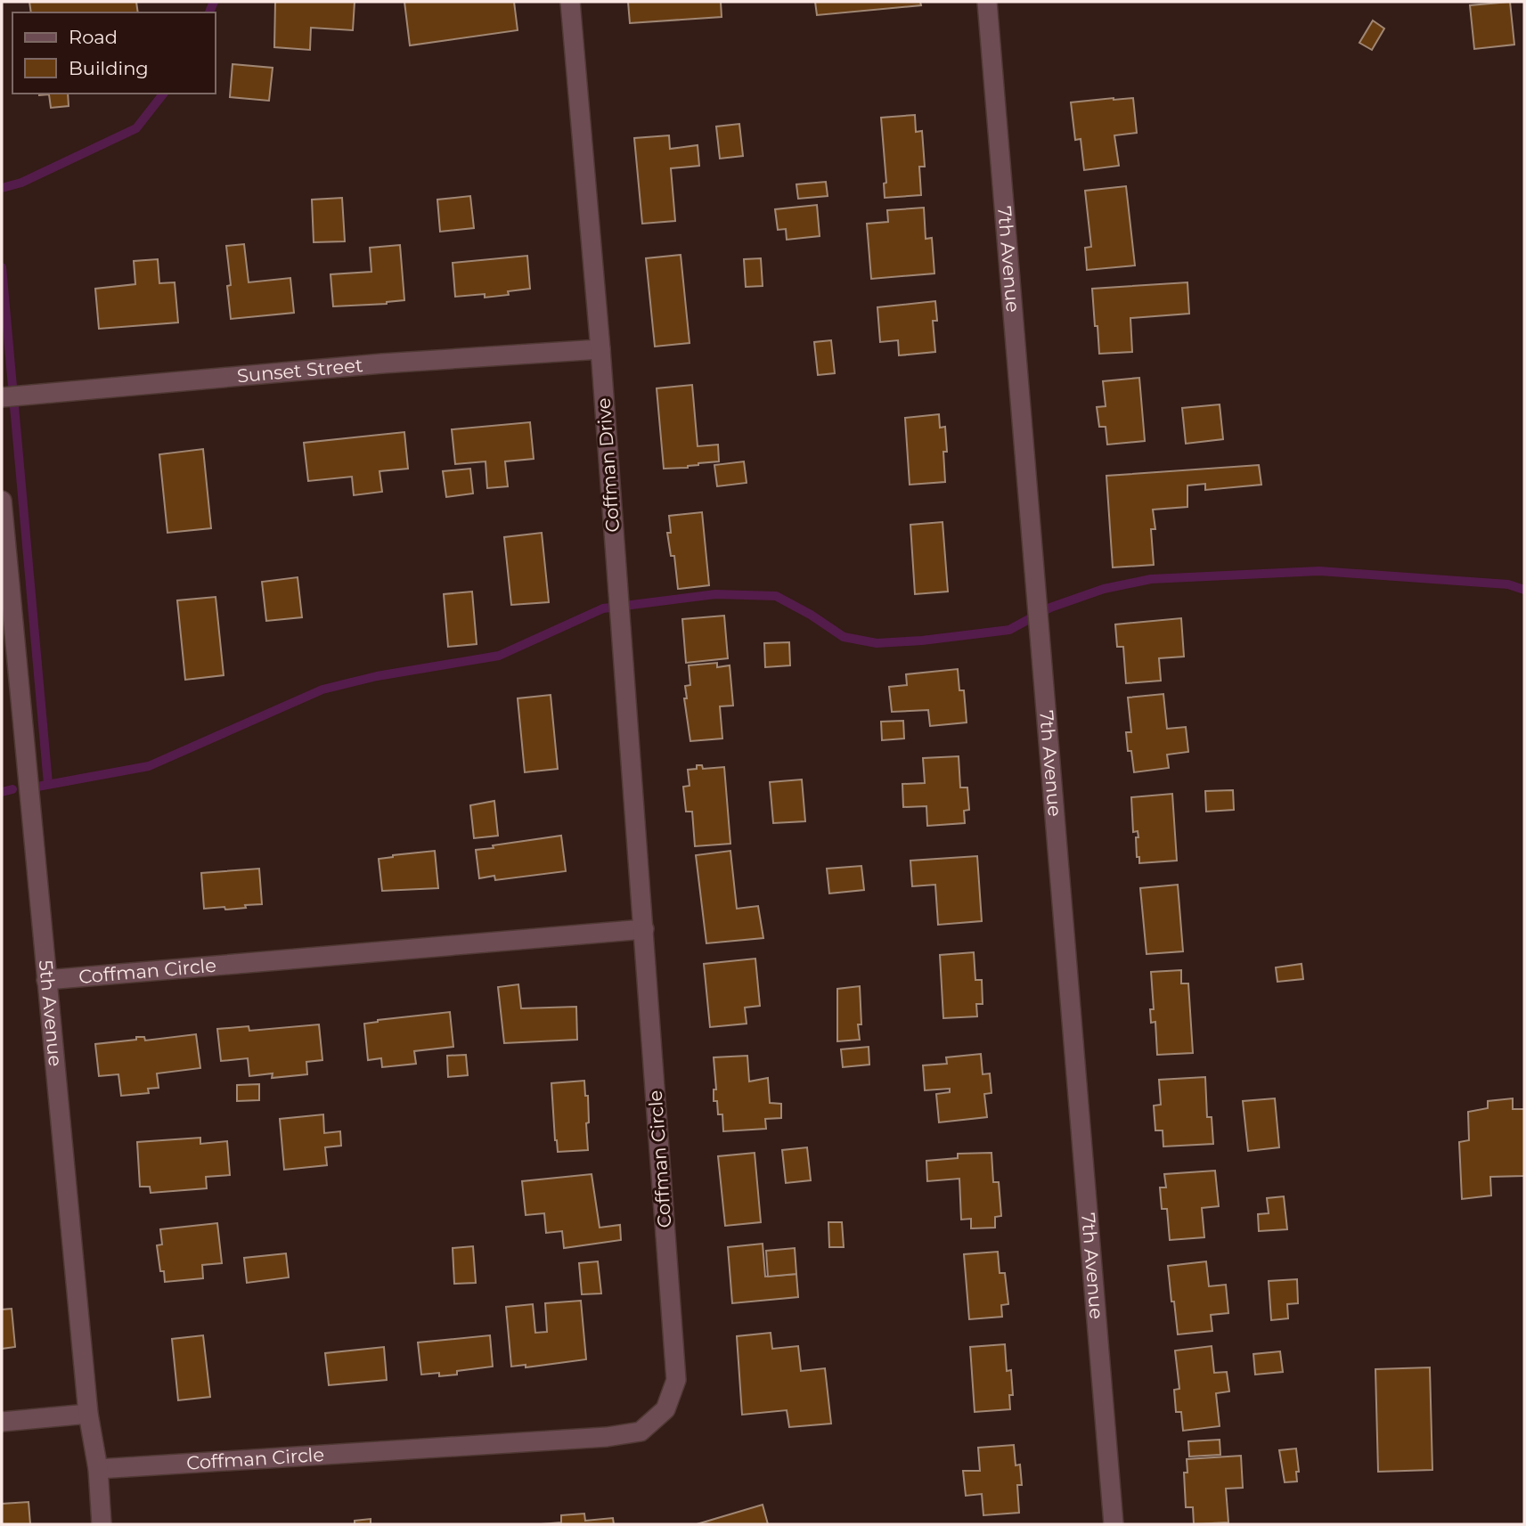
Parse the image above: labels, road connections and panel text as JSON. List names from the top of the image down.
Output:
{
  "streets": {
    "street": [
      "7th Avenue",
      "Sunset Street",
      "Coffman Drive",
      "Coffman Circle",
      "5th Avenue"
    ]
  },
  "crossings": [
    ["Sunset Street", "Coffman Drive"],
    ["Coffman Drive", "Coffman Circle"],
    ["Coffman Circle", "5th Avenue"]
  ],
  "legend": ["Road", "Building"]
}
